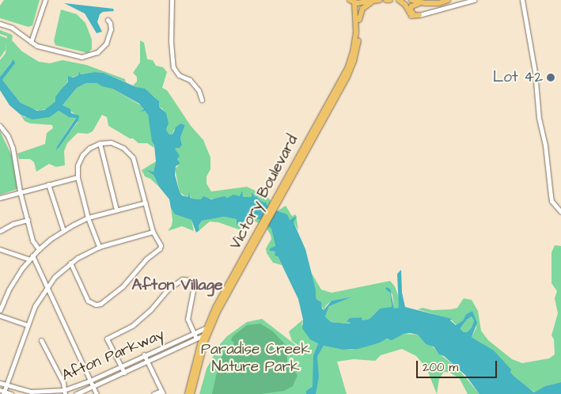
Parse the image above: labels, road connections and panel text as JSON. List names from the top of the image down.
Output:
{
  "streets": {
    "main road": ["Victory Boulevard"],
    "street": ["Afton Parkway"]
  },
  "crossings": [
    ["Victory Boulevard", "Afton Parkway"]
  ],
  "districts": ["Afton Village"],
  "parks": ["Paradise Creek Nature Park"],
  "places": ["Lot 42"],
  "scale_bar": "200 m"
}
